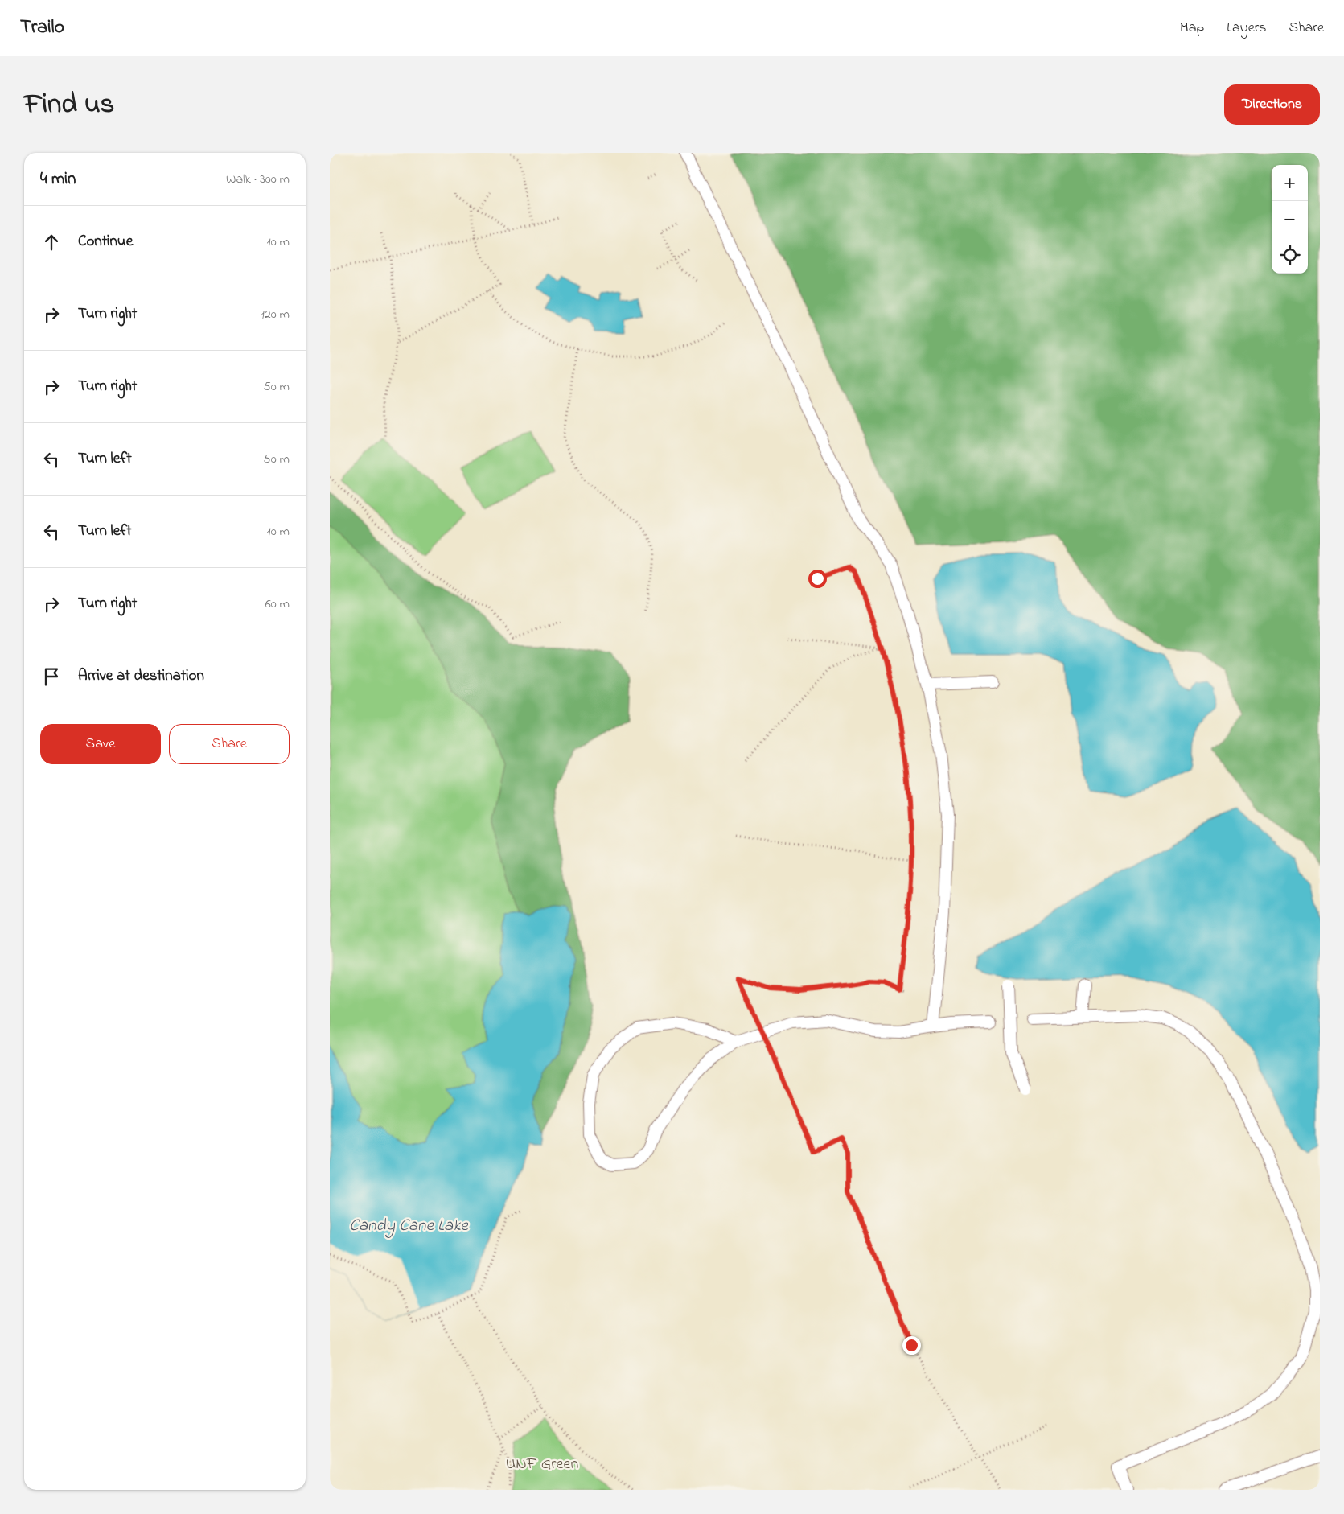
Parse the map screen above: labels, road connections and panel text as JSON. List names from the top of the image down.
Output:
{
  "water": ["Candy Cane Lake"],
  "parks": ["UNF Green"],
  "page": {
    "header": "Trailo",
    "nav": ["Map", "Layers", "Share"],
    "title": "Find us",
    "buttons": [
      "Directions",
      ["Save", "Share"]
    ],
    "heading": ["4 min", "Walk · 300 m"],
    "map_buttons": ["+", "−"],
    "list": [
      ["Continue", "10 m"],
      ["Turn right", "120 m"],
      ["Turn right", "50 m"],
      ["Turn left", "50 m"],
      ["Turn left", "10 m"],
      ["Turn right", "60 m"],
      "Arrive at destination"
    ]
  }
}
